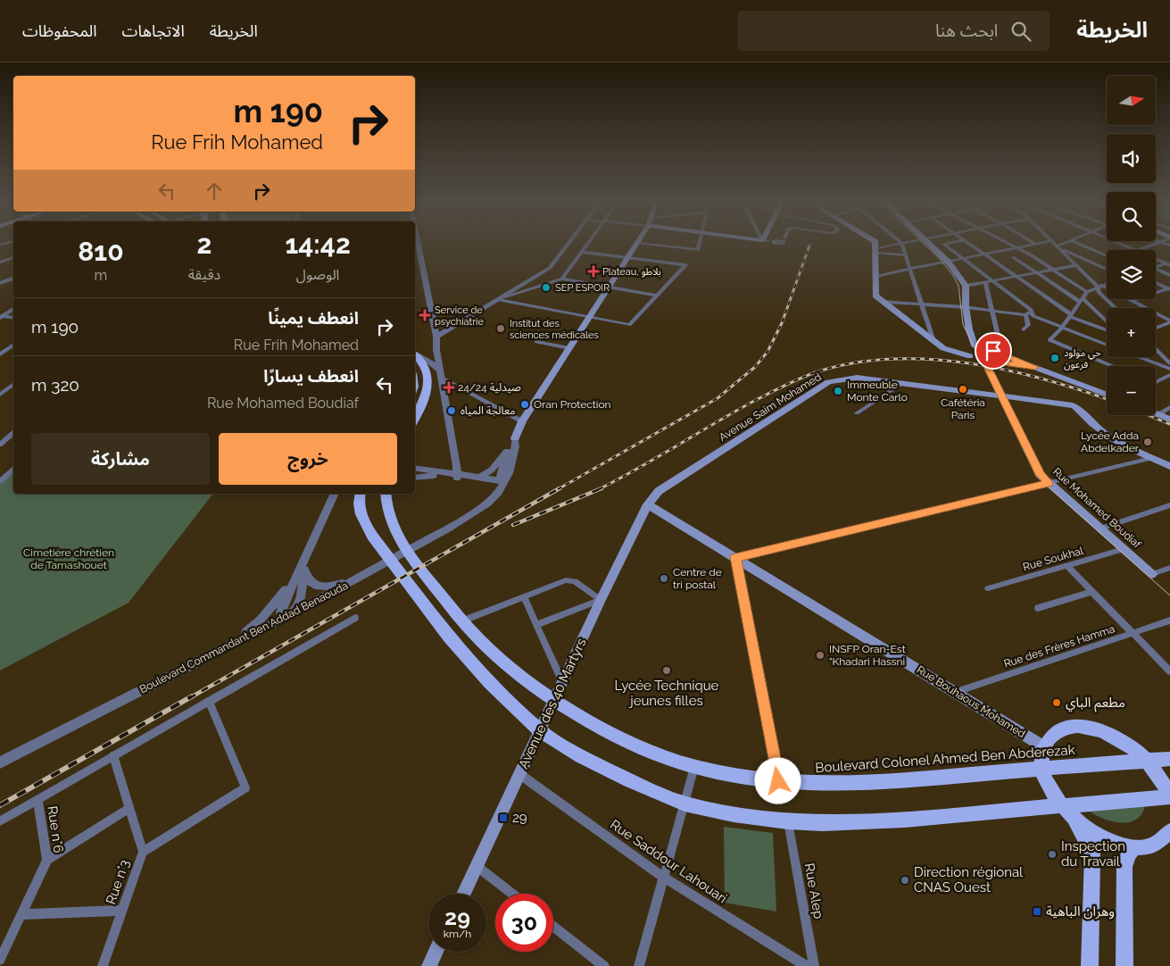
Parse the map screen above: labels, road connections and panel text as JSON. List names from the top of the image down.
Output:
{
  "streets": {
    "main road": [
      "Avenue Saïm Mohamed",
      "Rue Mohamed Boudiaf",
      "Boulevard Commandant Ben Addad Benaouda",
      "Rue Bouhaous Mohamed",
      "Avenue des 40 Martyrs",
      "Boulevard Colonel Ahmed Ben Abderezak"
    ],
    "street": [
      "Rue Soukhal",
      "Rue des Frères Hamma",
      "Rue n°6",
      "Rue Saddour Lahouari",
      "Rue n°3",
      "Rue Alep"
    ]
  },
  "crossings": [
    ["Avenue Saïm Mohamed", "Rue Mohamed Boudiaf"],
    ["Avenue Saïm Mohamed", "Rue Bouhaous Mohamed"],
    ["Avenue Saïm Mohamed", "Avenue des 40 Martyrs"],
    ["Rue Mohamed Boudiaf", "Rue Soukhal"],
    ["Rue des Frères Hamma", "Rue Bouhaous Mohamed"],
    ["Rue Bouhaous Mohamed", "Avenue des 40 Martyrs"],
    ["Avenue des 40 Martyrs", "Boulevard Colonel Ahmed Ben Abderezak"],
    ["Avenue des 40 Martyrs", "Rue Saddour Lahouari"]
  ],
  "parks": ["Cimetière chrétien de Tamashouet"],
  "places": {
    "health": ["Plateau, بلاطو", "Service de psychiatrie", "صيدلية 24/24"],
    "other": [
      "SEP ESPOIR",
      "Institut des sciences médicales",
      "حي مولود فرعون",
      "Cafétéria Paris",
      "Immeuble Monte Carlo",
      "Oran Protection",
      "معالجة المياه",
      "Lycée Adda Abdelkader",
      "Centre de tri postal",
      "INSFP Oran-Est \"Khadari Hassni",
      "Lycée Technique jeunes filles",
      "مطعم الباي",
      "Inspection du Travail",
      "Direction régional CNAS Ouest"
    ],
    "transit": ["29", "وهران الباهية"]
  },
  "north": "right",
  "page": {
    "header": "الخريطة",
    "search": "ابحث هنا",
    "nav": ["الخريطة", "الاتجاهات", "المحفوظات"],
    "map_buttons": ["+", "−"],
    "turn": ["190 m", "Rue Frih Mohamed"],
    "eta": [
      "14:42",
      "الوصول",
      "2",
      "دقيقة",
      "810",
      "m"
    ],
    "list": [
      {
        "name": "انعطف يمينًا",
        "note": "Rue Frih Mohamed",
        "value": "190 m"
      },
      {
        "name": "انعطف يسارًا",
        "note": "Rue Mohamed Boudiaf",
        "value": "320 m"
      }
    ],
    "buttons": ["خروج", "مشاركة"],
    "speed": "29 km/h",
    "limit": "30"
  }
}
